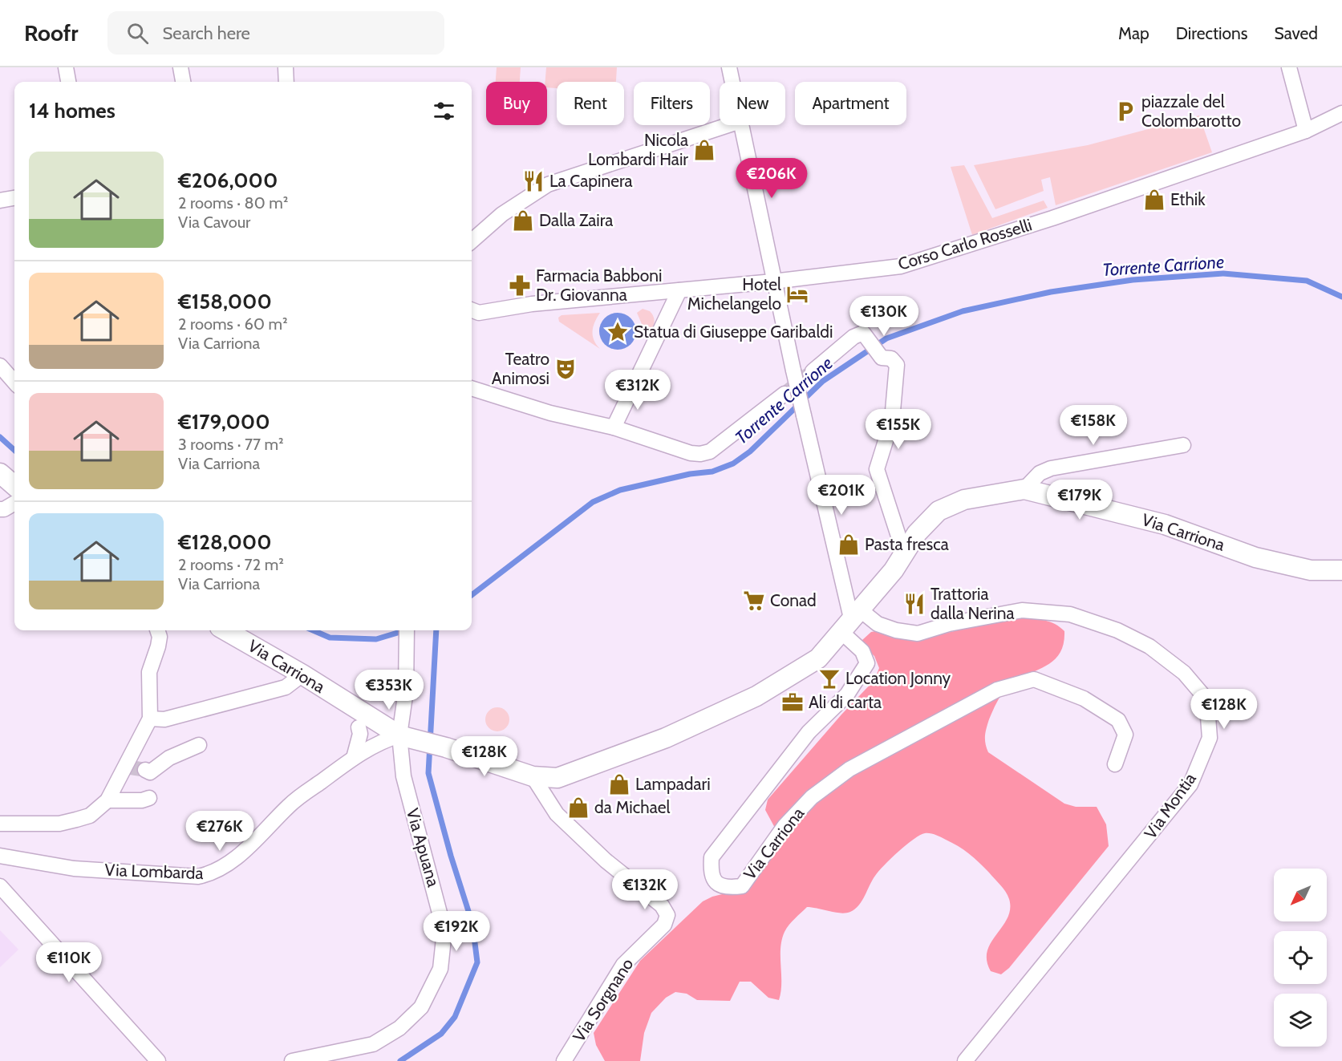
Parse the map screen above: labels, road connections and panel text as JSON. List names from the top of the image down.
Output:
{
  "streets": {
    "main road": ["Via Carriona"],
    "street": [
      "Corso Carlo Rosselli",
      "Via Montia",
      "Via Apuana",
      "Via Lombarda",
      "Via Sorgnano"
    ]
  },
  "crossings": [
    ["Via Carriona", "Via Montia"],
    ["Via Carriona", "Via Apuana"],
    ["Via Carriona", "Via Lombarda"],
    ["Via Carriona", "Via Sorgnano"],
    ["Via Apuana", "Via Lombarda"]
  ],
  "water": ["Torrente Carrione"],
  "places": {
    "parking": ["piazzale del Colombarotto"],
    "shop": [
      "Nicola Lombardi Hair",
      "Ethik",
      "Dalla Zaira",
      "Pasta fresca",
      "Lampadari",
      "da Michael"
    ],
    "restaurant": ["La Capinera", "Trattoria dalla Nerina"],
    "pharmacy": ["Farmacia Babboni Dr. Giovanna"],
    "hotel": ["Hotel Michelangelo"],
    "place": ["Statua di Giuseppe Garibaldi"],
    "theatre": ["Teatro Animosi"],
    "supermarket": ["Conad"],
    "bar": ["Location Jonny"],
    "office": ["Ali di carta"]
  },
  "north": "bottom left",
  "page": {
    "header": "Roofr",
    "search": "Search here",
    "nav": ["Map", "Directions", "Saved"],
    "chip": [
      "Buy",
      "Rent",
      "Filters",
      "New",
      "Apartment"
    ],
    "heading": "14 homes",
    "list": [
      {
        "name": "€206,000",
        "note": "2 rooms · 80 m² · Via Cavour"
      },
      {
        "name": "€158,000",
        "note": "2 rooms · 60 m² · Via Carriona"
      },
      {
        "name": "€179,000",
        "note": "3 rooms · 77 m² · Via Carriona"
      },
      {
        "name": "€128,000",
        "note": "2 rooms · 72 m² · Via Carriona"
      }
    ],
    "price": [
      "€206K",
      "€130K",
      "€312K",
      "€158K",
      "€155K",
      "€201K",
      "€179K",
      "€353K",
      "€128K",
      "€128K",
      "€276K",
      "€132K",
      "€192K",
      "€110K"
    ]
  }
}
